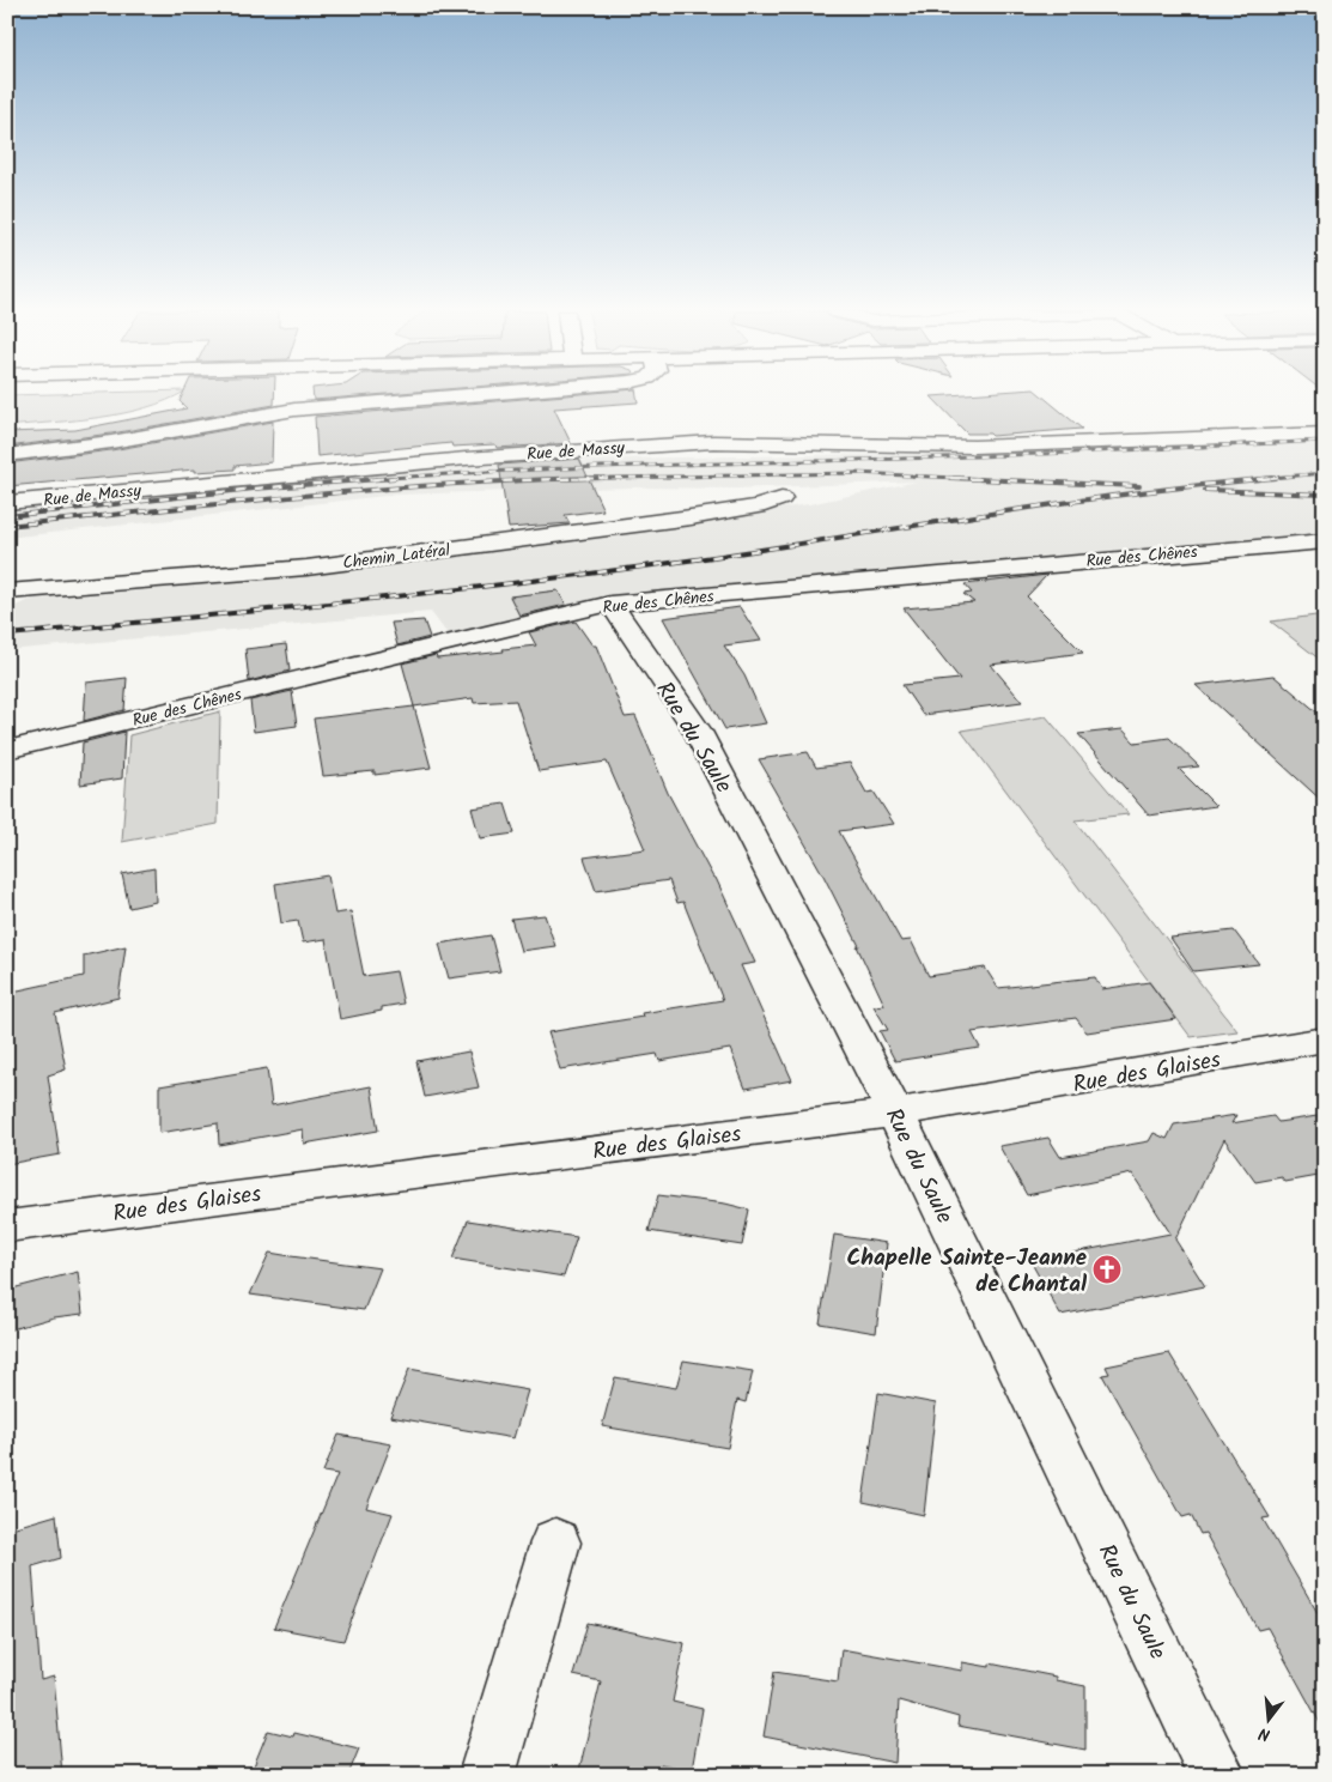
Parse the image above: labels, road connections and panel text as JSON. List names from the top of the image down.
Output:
{
  "streets": {
    "street": [
      "Rue de Massy",
      "Chemin Latéral",
      "Rue des Chênes",
      "Rue du Saule",
      "Rue des Glaises"
    ]
  },
  "crossings": [
    ["Rue des Chênes", "Rue du Saule"],
    ["Rue du Saule", "Rue des Glaises"]
  ],
  "places": {
    "church": ["Chapelle Sainte-Jeanne de Chantal"]
  },
  "north": "bottom"
}
